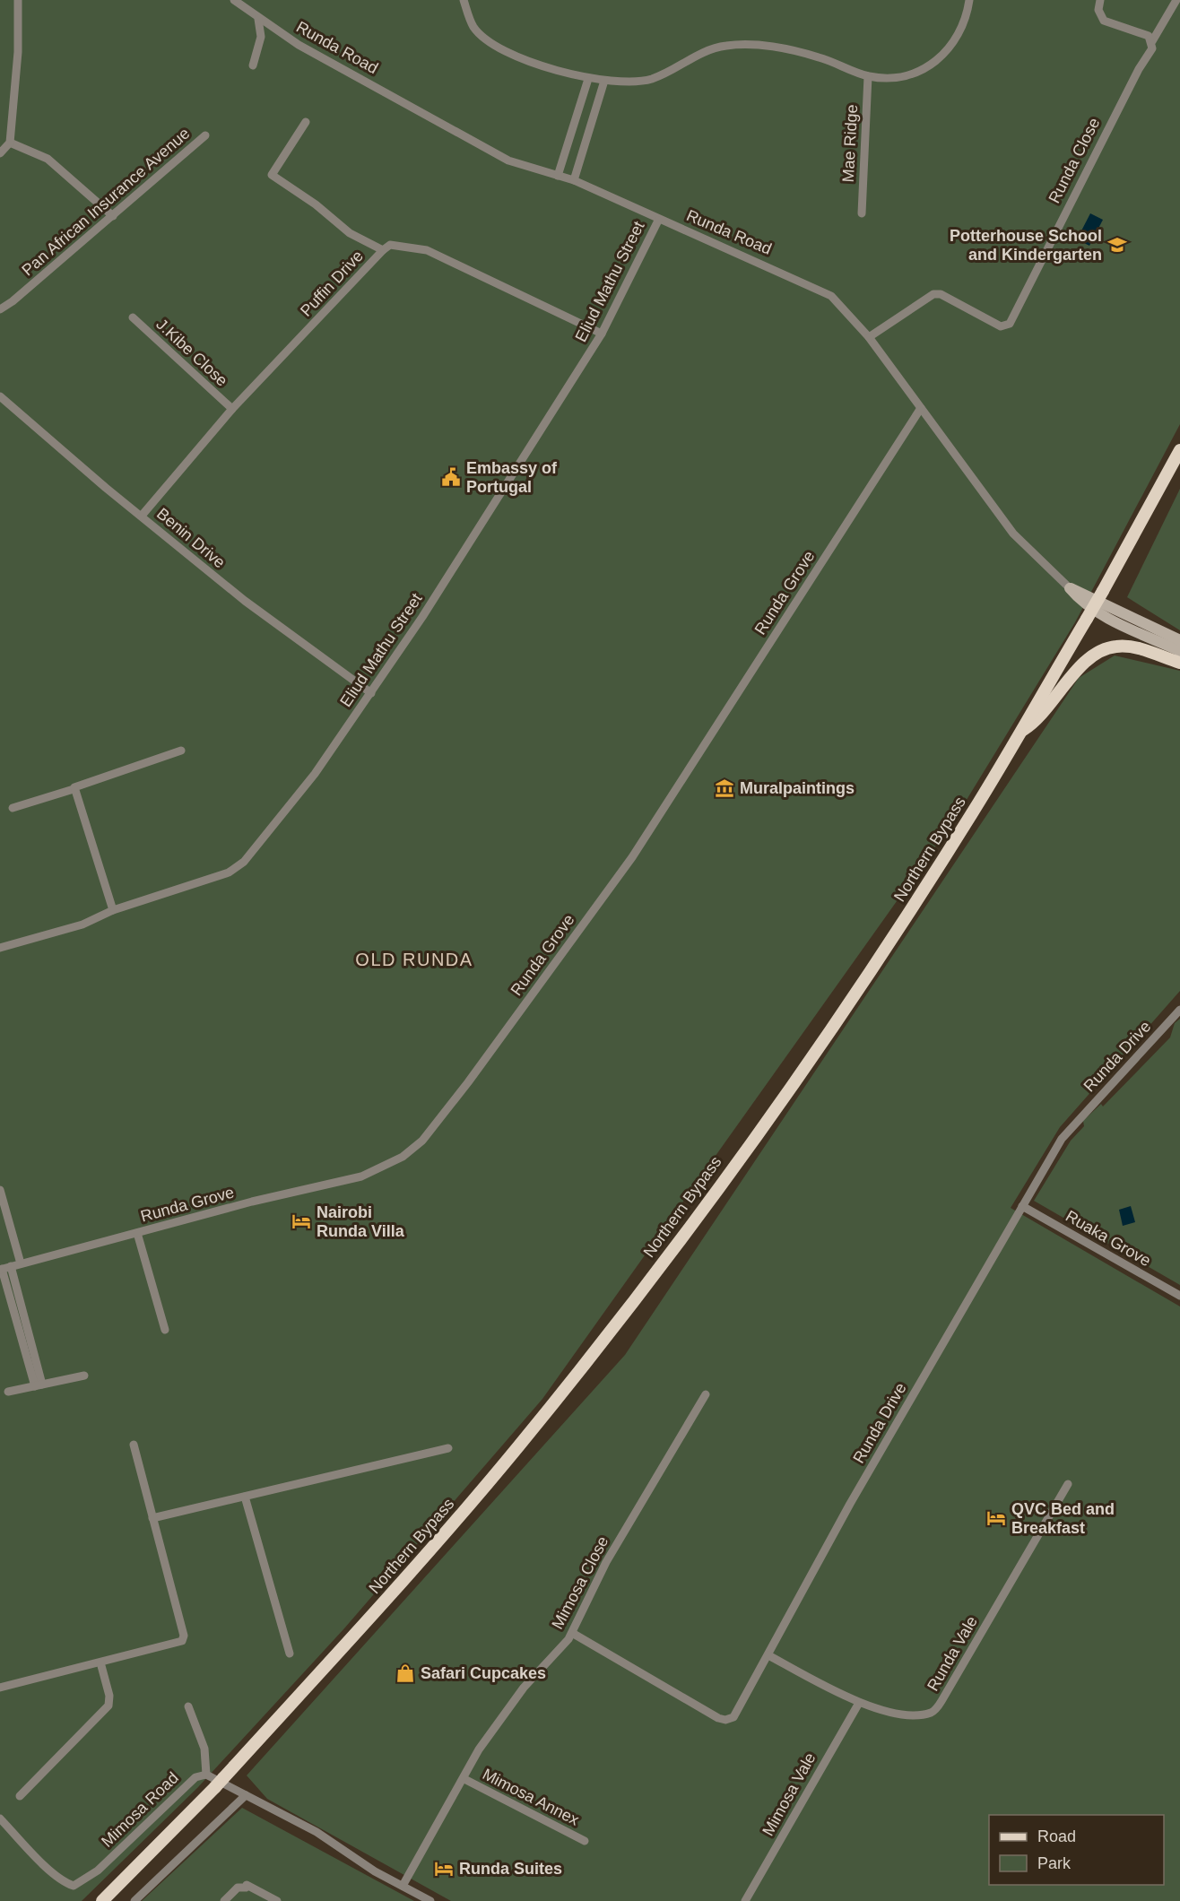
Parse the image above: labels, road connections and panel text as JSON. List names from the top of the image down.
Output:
{
  "streets": {
    "main road": ["Northern Bypass"],
    "street": [
      "Runda Road",
      "Mae Ridge",
      "Runda Close",
      "Pan African Insurance Avenue",
      "Eliud Mathu Street",
      "Puffin Drive",
      "J.Kibe Close",
      "Benin Drive",
      "Runda Grove",
      "Runda Drive",
      "Ruaka Grove",
      "Mimosa Close",
      "Runda Vale",
      "Mimosa Vale",
      "Mimosa Annex",
      "Mimosa Road"
    ]
  },
  "crossings": [
    ["Runda Road", "Runda Close"],
    ["Runda Road", "Eliud Mathu Street"],
    ["Runda Road", "Runda Grove"],
    ["Eliud Mathu Street", "Puffin Drive"],
    ["Eliud Mathu Street", "Benin Drive"],
    ["Puffin Drive", "J.Kibe Close"],
    ["Puffin Drive", "Benin Drive"],
    ["Runda Drive", "Ruaka Grove"],
    ["Runda Drive", "Mimosa Close"],
    ["Runda Drive", "Runda Vale"],
    ["Mimosa Close", "Mimosa Annex"],
    ["Runda Vale", "Mimosa Vale"]
  ],
  "districts": ["OLD RUNDA"],
  "places": {
    "school or university": ["Potterhouse School and Kindergarten"],
    "public building": ["Embassy of Portugal"],
    "museum": ["Muralpaintings"],
    "hotel": ["Nairobi Runda Villa", "QVC Bed and Breakfast", "Runda Suites"],
    "shop": ["Safari Cupcakes"]
  },
  "legend": ["Road", "Park"]
}
